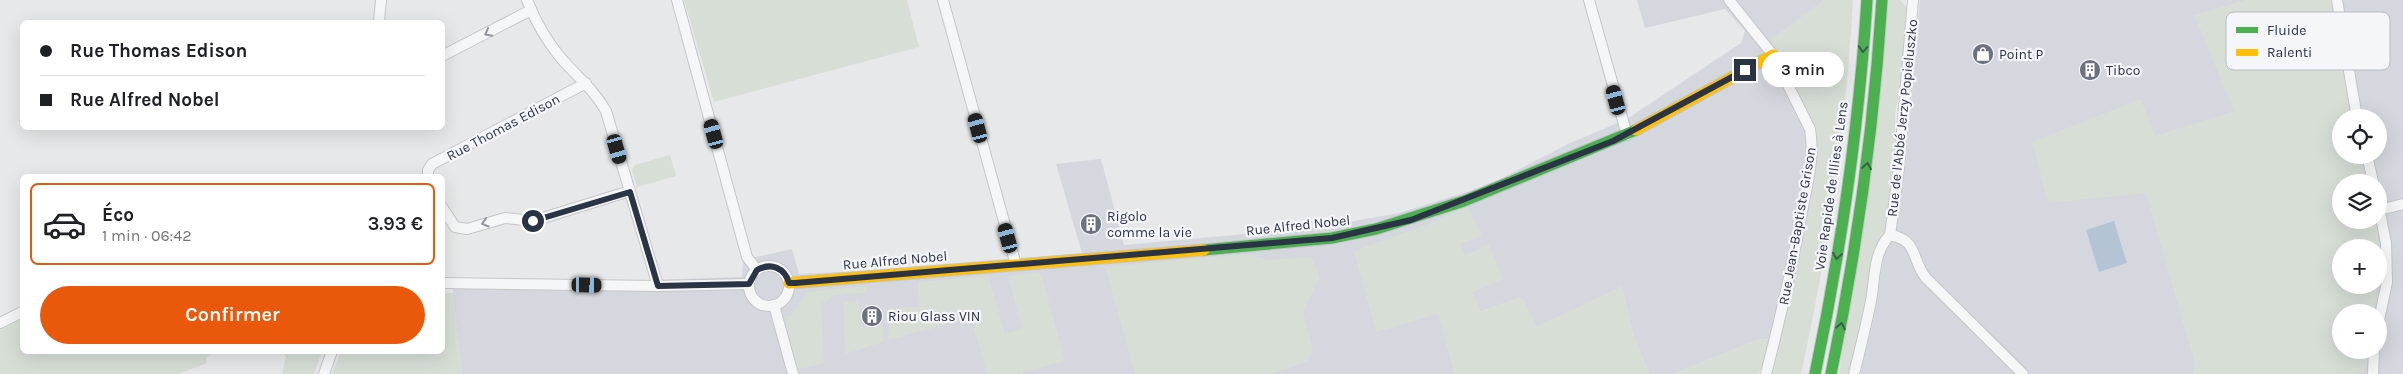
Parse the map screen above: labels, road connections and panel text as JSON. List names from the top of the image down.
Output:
{
  "streets": {
    "main road": ["Voie Rapide de Illies à Lens", "Rue Alfred Nobel"],
    "street": ["Rue de l'Abbé Jerzy Popieluszko", "Rue Thomas Edison", "Rue Jean-Baptiste Grison"]
  },
  "crossings": [
    ["Rue Alfred Nobel", "Rue Jean-Baptiste Grison"]
  ],
  "places": {
    "shop": ["Point P"],
    "building": ["Tibco", "Rigolo comme la vie", "Riou Glass VIN"]
  },
  "legend": ["Fluide", "Ralenti"],
  "page": {
    "banner": ["Rue Thomas Edison", "Rue Alfred Nobel"],
    "bubble": "3 min",
    "map_buttons": ["+", "−"],
    "list": [
      {
        "name": "Éco",
        "note": "1 min · 06:42",
        "value": "3.93 €"
      }
    ],
    "buttons": "Confirmer"
  }
}
